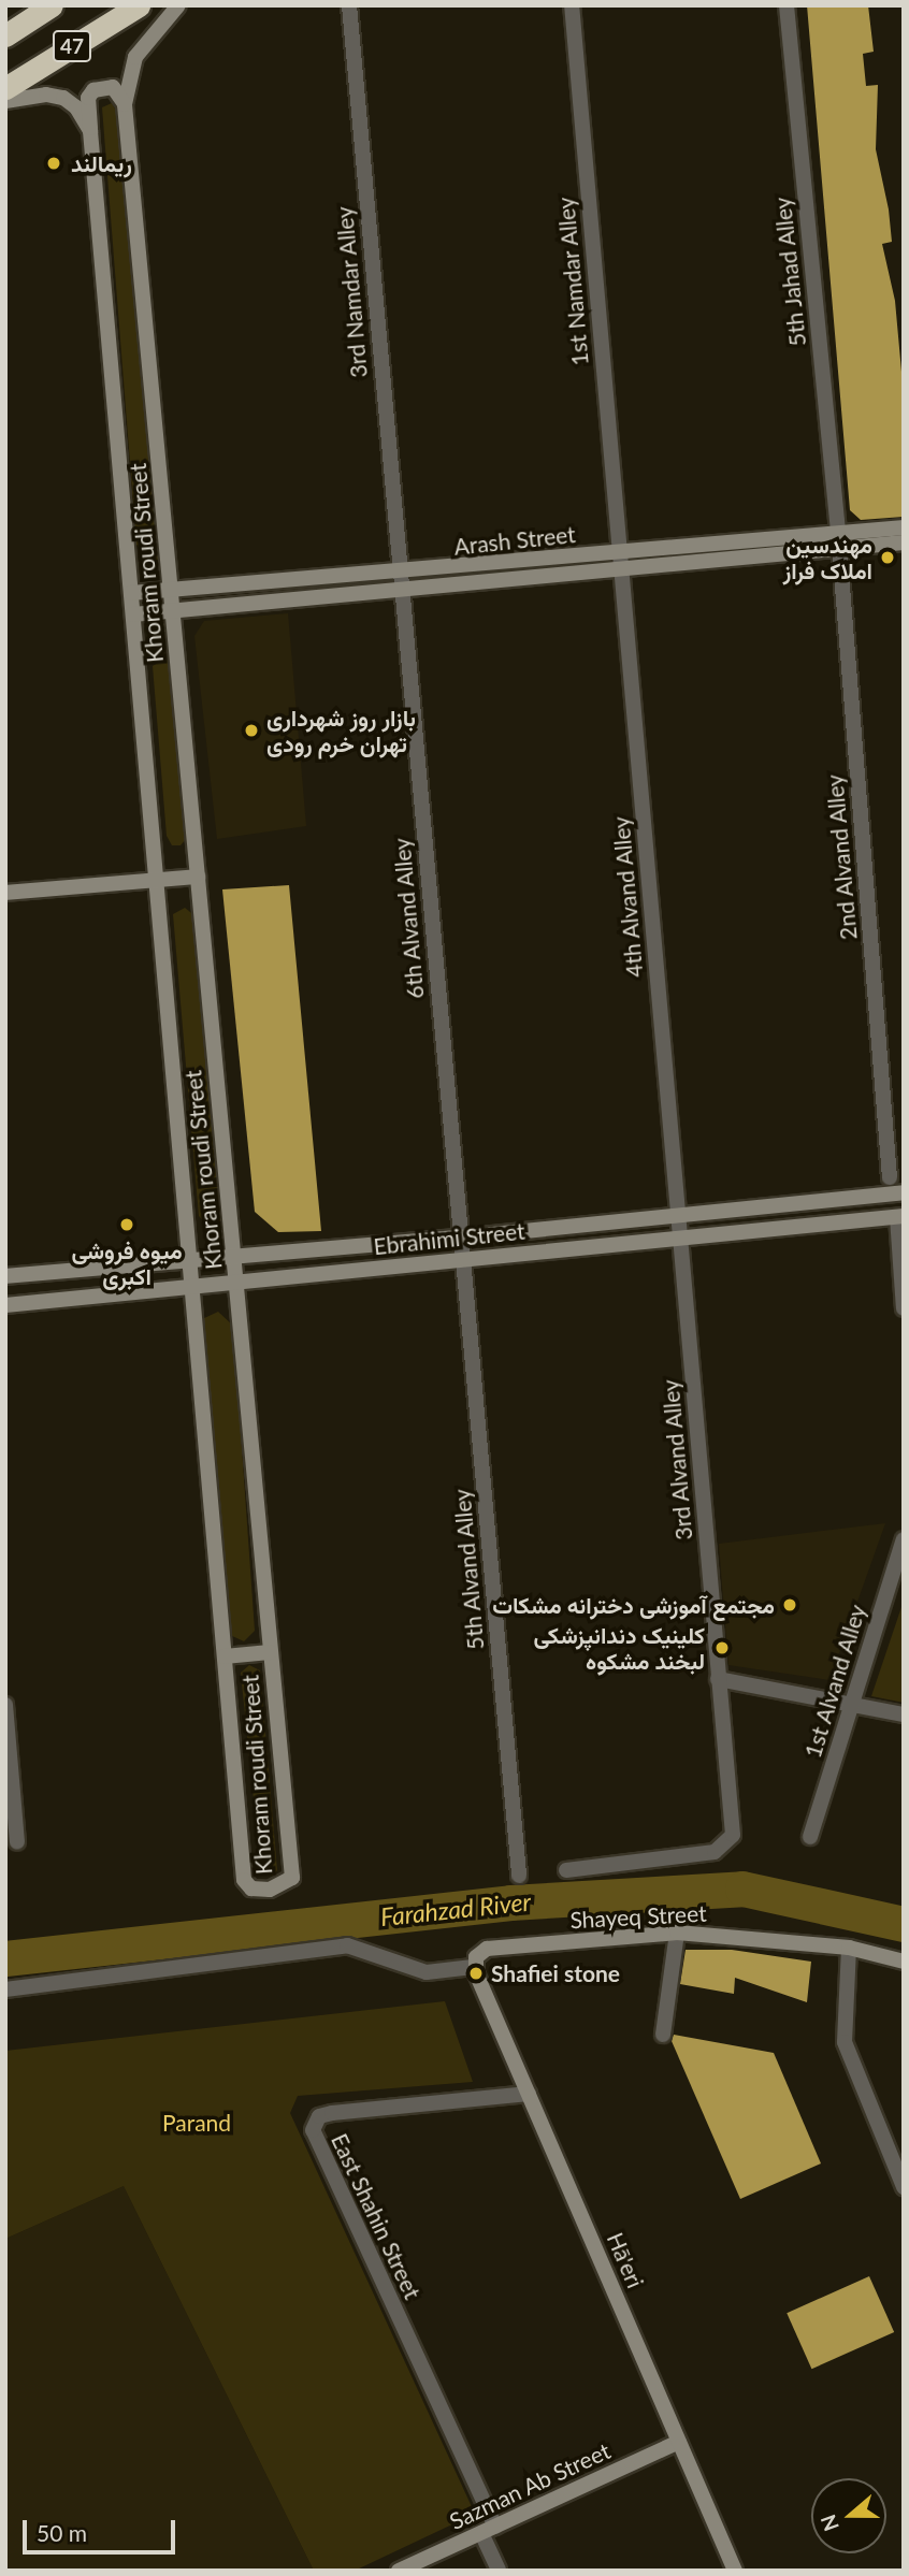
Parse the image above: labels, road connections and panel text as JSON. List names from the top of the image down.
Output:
{
  "streets": {
    "highway": ["47"],
    "street": [
      "5th Jahad Alley",
      "1st Namdar Alley",
      "3rd Namdar Alley",
      "Arash Street",
      "Khoram roudi Street",
      "2nd Alvand Alley",
      "4th Alvand Alley",
      "6th Alvand Alley",
      "Ebrahimi Street",
      "3rd Alvand Alley",
      "5th Alvand Alley",
      "1st Alvand Alley",
      "Shayeq Street",
      "East Shahin Street",
      "Hā'eri",
      "Sazman Ab Street"
    ]
  },
  "crossings": [
    ["5th Jahad Alley", "Arash Street"],
    ["5th Jahad Alley", "2nd Alvand Alley"],
    ["1st Namdar Alley", "Arash Street"],
    ["1st Namdar Alley", "4th Alvand Alley"],
    ["3rd Namdar Alley", "Arash Street"],
    ["3rd Namdar Alley", "6th Alvand Alley"],
    ["Arash Street", "Khoram roudi Street"],
    ["Arash Street", "2nd Alvand Alley"],
    ["Arash Street", "4th Alvand Alley"],
    ["Arash Street", "6th Alvand Alley"],
    ["Khoram roudi Street", "Ebrahimi Street"],
    ["4th Alvand Alley", "Ebrahimi Street"],
    ["4th Alvand Alley", "3rd Alvand Alley"],
    ["6th Alvand Alley", "Ebrahimi Street"],
    ["6th Alvand Alley", "5th Alvand Alley"],
    ["Ebrahimi Street", "3rd Alvand Alley"],
    ["Ebrahimi Street", "5th Alvand Alley"],
    ["Shayeq Street", "Hā'eri"],
    ["East Shahin Street", "Hā'eri"],
    ["East Shahin Street", "Sazman Ab Street"],
    ["Hā'eri", "Sazman Ab Street"]
  ],
  "water": ["Farahzad River"],
  "parks": ["Parand"],
  "places": [
    "ریمالند",
    "مهندسین املاک فراز",
    "بازار روز شهرداری تهران خرم رودی",
    "میوه فروشی اکبری",
    "مجتمع آموزشی دخترانه مشکات",
    "کلینیک دندانپزشکی لبخند مشکوه",
    "Shafiei stone"
  ],
  "scale_bar": "50 m",
  "north": "left"
}
